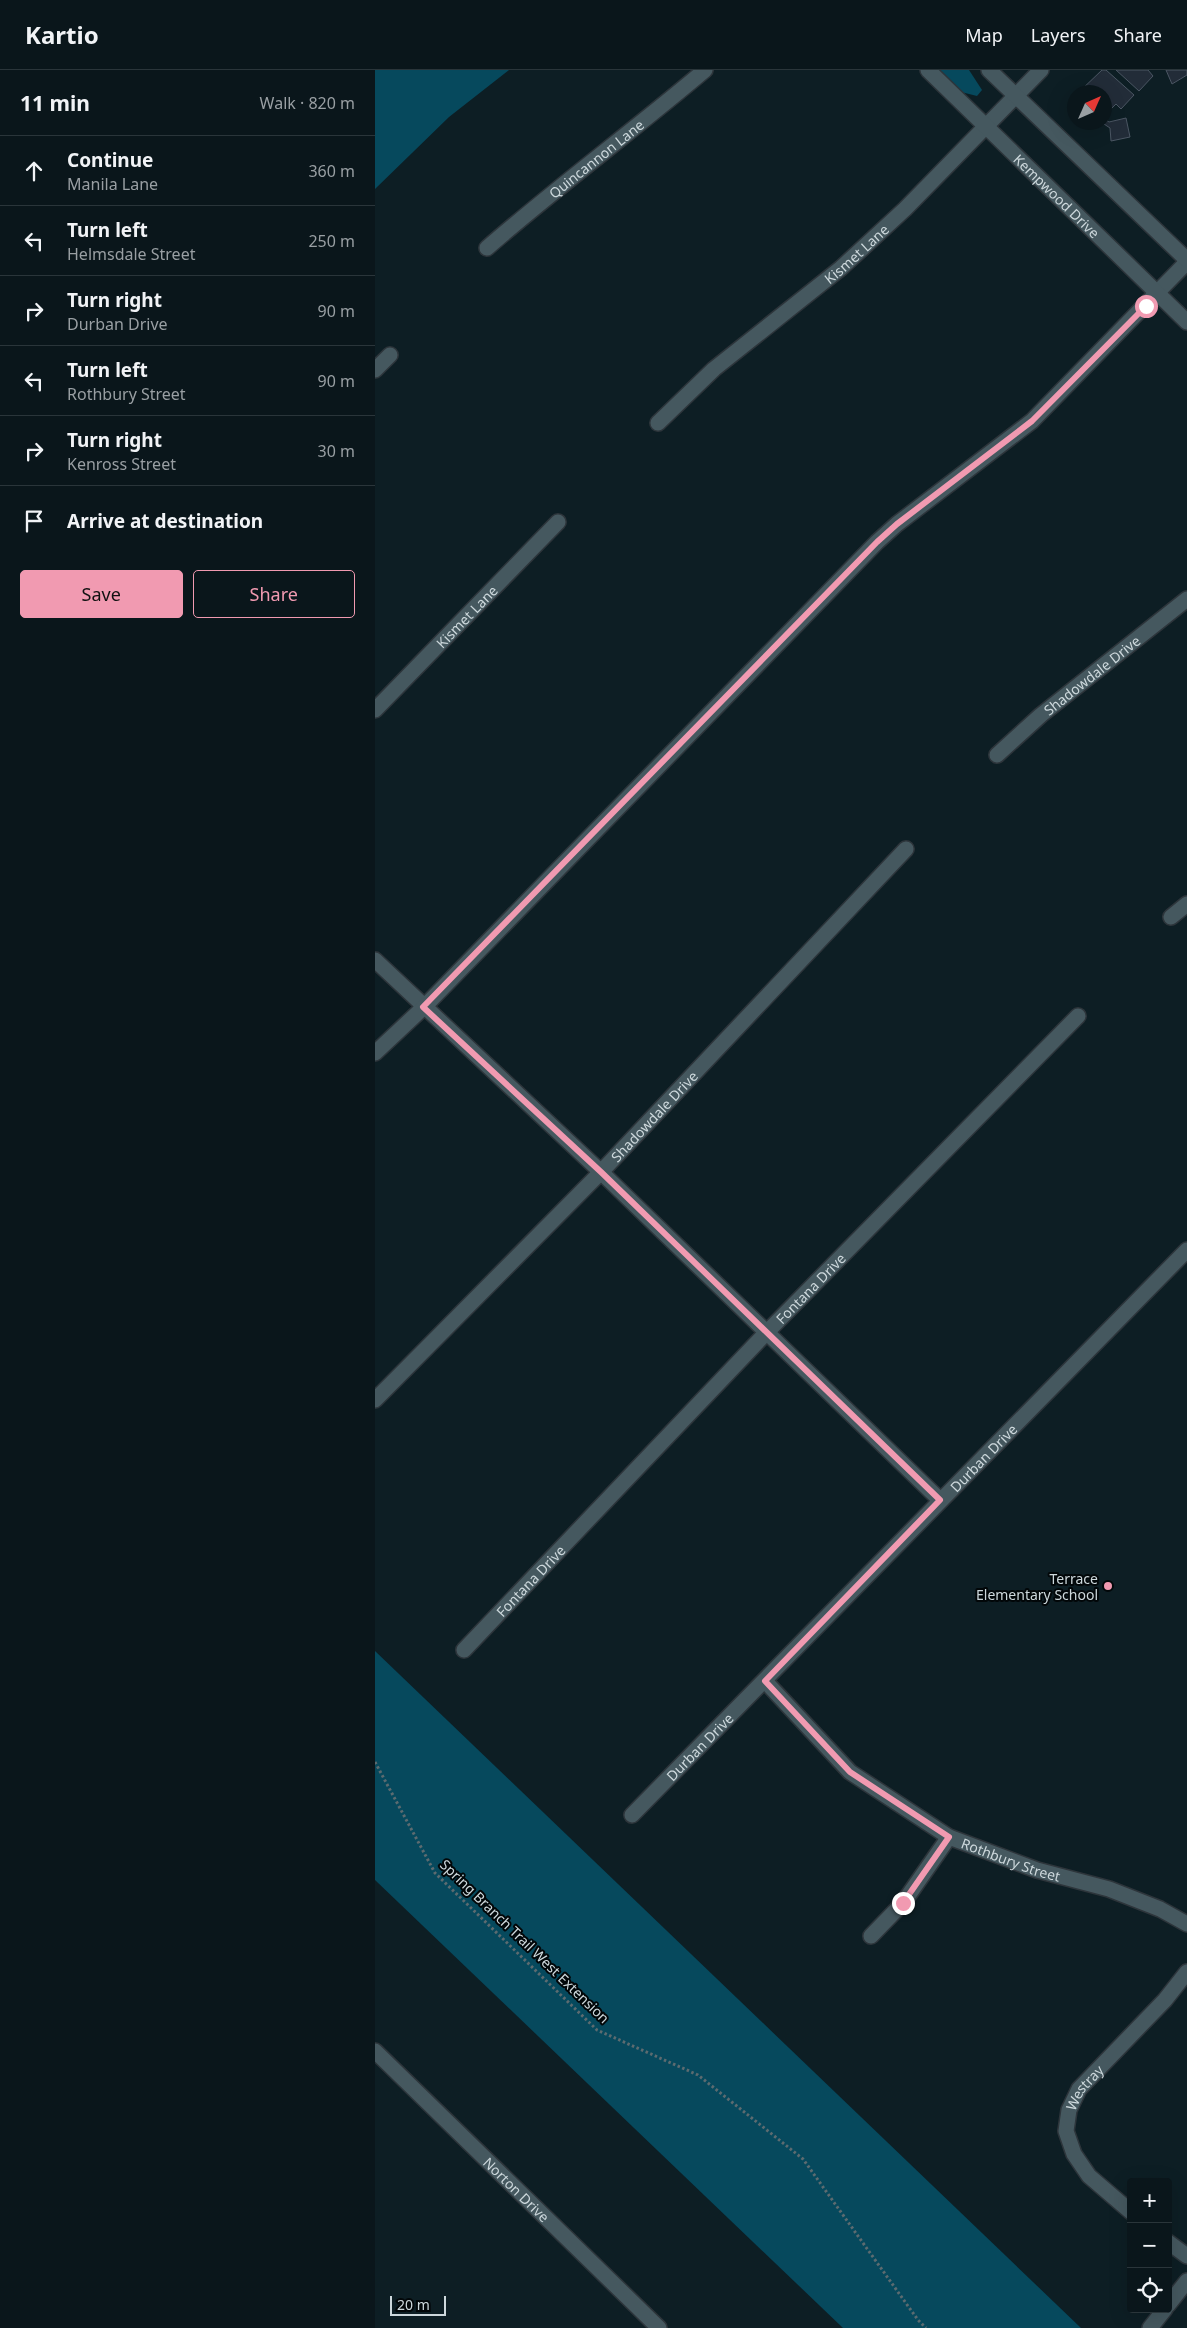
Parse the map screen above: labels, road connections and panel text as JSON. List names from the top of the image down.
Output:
{
  "streets": {
    "street": [
      "Quincannon Lane",
      "Kempwood Drive",
      "Kismet Lane",
      "Shadowdale Drive",
      "Fontana Drive",
      "Durban Drive",
      "Rothbury Street",
      "Westray",
      "Norton Drive"
    ],
    "path": ["Spring Branch Trail West Extension"]
  },
  "crossings": [
    ["Kempwood Drive", "Kismet Lane"],
    ["Durban Drive", "Rothbury Street"]
  ],
  "places": ["Terrace Elementary School"],
  "scale_bar": "20 m",
  "north": "top right",
  "page": {
    "header": "Kartio",
    "nav": ["Map", "Layers", "Share"],
    "heading": ["11 min", "Walk · 820 m"],
    "list": [
      ["Continue", "Manila Lane", "360 m"],
      ["Turn left", "Helmsdale Street", "250 m"],
      ["Turn right", "Durban Drive", "90 m"],
      ["Turn left", "Rothbury Street", "90 m"],
      ["Turn right", "Kenross Street", "30 m"],
      "Arrive at destination"
    ],
    "buttons": ["Save", "Share"],
    "map_buttons": ["+", "−"],
    "scale": "20 m"
  }
}
